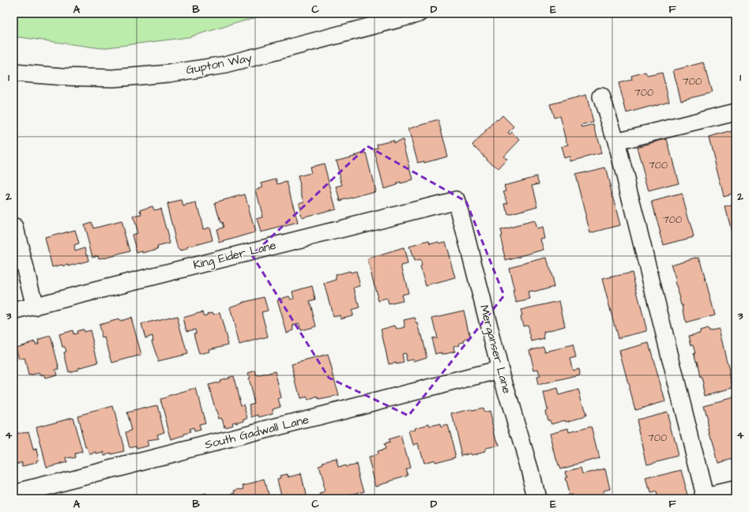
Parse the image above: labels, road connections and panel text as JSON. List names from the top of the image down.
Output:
{
  "streets": {
    "street": [
      "Gupton Way",
      "King Eider Lane",
      "Merganser Lane",
      "South Gadwall Lane"
    ]
  },
  "crossings": [
    ["King Eider Lane", "Merganser Lane"],
    ["Merganser Lane", "South Gadwall Lane"]
  ],
  "house_numbers": [
    "700",
    "700",
    "700",
    "700",
    "700"
  ],
  "grid": {
    "columns": [
      "A",
      "B",
      "C",
      "D",
      "E",
      "F"
    ],
    "rows": [
      "1",
      "2",
      "3",
      "4"
    ]
  }
}
